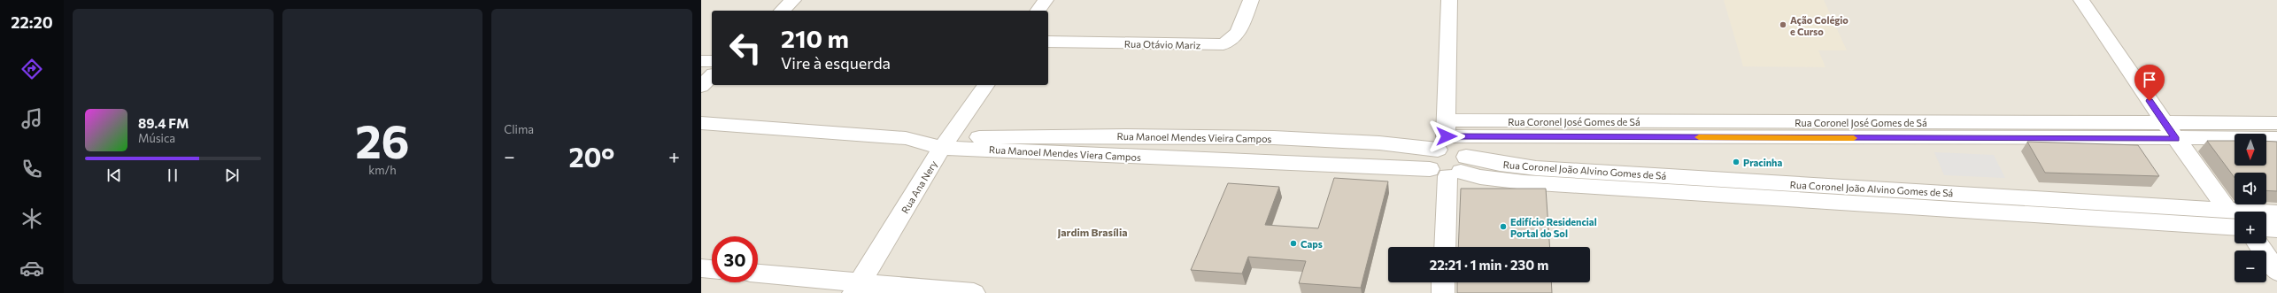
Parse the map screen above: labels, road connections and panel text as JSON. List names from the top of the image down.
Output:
{
  "streets": {
    "street": [
      "Rua Otávio Mariz",
      "Rua Coronel José Gomes de Sá",
      "Rua Manoel Mendes Vieira Campos",
      "Rua Manoel Mendes Viera Campos",
      "Rua Coronel João Alvino Gomes de Sá",
      "Rua Ana Nery"
    ]
  },
  "crossings": [
    ["Rua Coronel José Gomes de Sá", "Rua Manoel Mendes Vieira Campos"],
    ["Rua Manoel Mendes Vieira Campos", "Rua Manoel Mendes Viera Campos"],
    ["Rua Manoel Mendes Vieira Campos", "Rua Ana Nery"],
    ["Rua Manoel Mendes Viera Campos", "Rua Coronel João Alvino Gomes de Sá"],
    ["Rua Manoel Mendes Viera Campos", "Rua Ana Nery"]
  ],
  "districts": ["Jardim Brasília"],
  "places": [
    "Ação Colégio e Curso",
    "Pracinha",
    "Edifício Residencial Portal do Sol",
    "Caps"
  ],
  "north": "bottom",
  "page": {
    "tabs": "22:20",
    "tile": [
      ["26", "km/h"],
      "Clima"
    ],
    "turn": ["210 m", "Vire à esquerda"],
    "song": ["89.4 FM", "Música"],
    "map_buttons": ["+", "−"],
    "heat": ["−", "20°", "+"],
    "limit": "30",
    "trip": "22:21 · 1 min · 230 m"
  }
}
